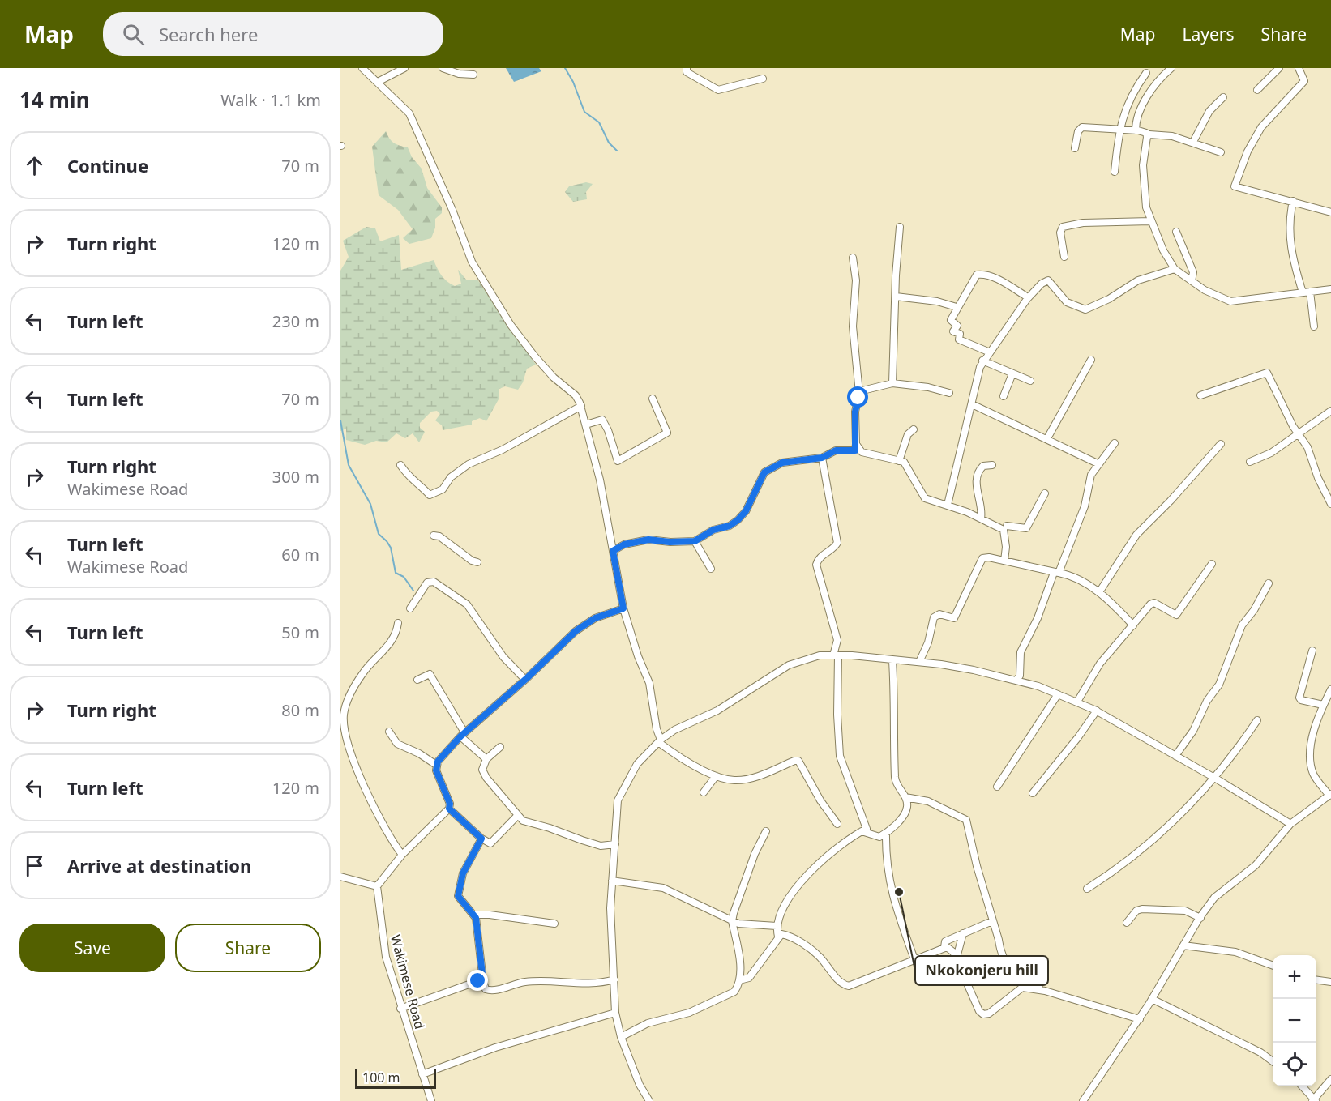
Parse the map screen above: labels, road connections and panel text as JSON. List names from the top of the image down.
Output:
{
  "streets": {
    "street": ["Wakimese Road"]
  },
  "places": ["Nkokonjeru hill"],
  "scale_bar": "100 m",
  "page": {
    "header": "Map",
    "search": "Search here",
    "nav": ["Map", "Layers", "Share"],
    "heading": ["14 min", "Walk · 1.1 km"],
    "list": [
      ["Continue", "70 m"],
      ["Turn right", "120 m"],
      ["Turn left", "230 m"],
      ["Turn left", "70 m"],
      ["Turn right", "Wakimese Road", "300 m"],
      ["Turn left", "Wakimese Road", "60 m"],
      ["Turn left", "50 m"],
      ["Turn right", "80 m"],
      ["Turn left", "120 m"],
      "Arrive at destination"
    ],
    "buttons": ["Save", "Share"],
    "map_buttons": ["+", "−"],
    "scale": "100 m"
  }
}
